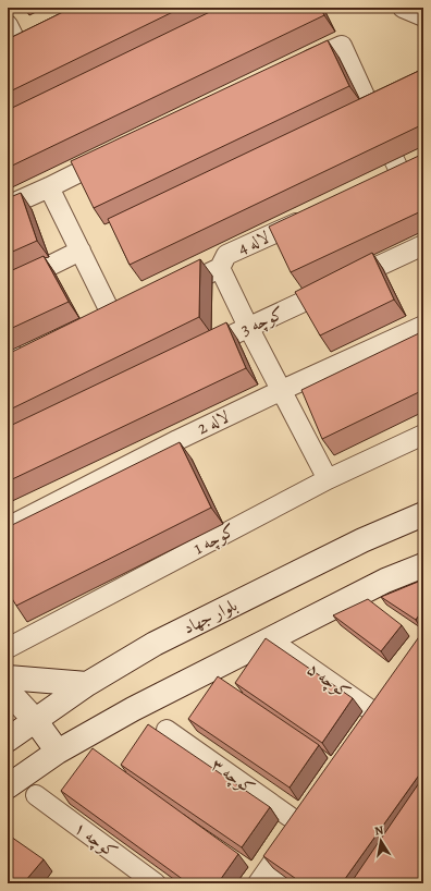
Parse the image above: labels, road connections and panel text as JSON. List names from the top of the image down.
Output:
{
  "streets": {
    "main road": ["بلوار جهاد"],
    "street": [
      "لاله 4",
      "کوچه 3",
      "لاله 2",
      "کوچه 1",
      "کوچه ۵",
      "کوچه ۳",
      "کوچه ۱"
    ]
  },
  "north": "top"
}
